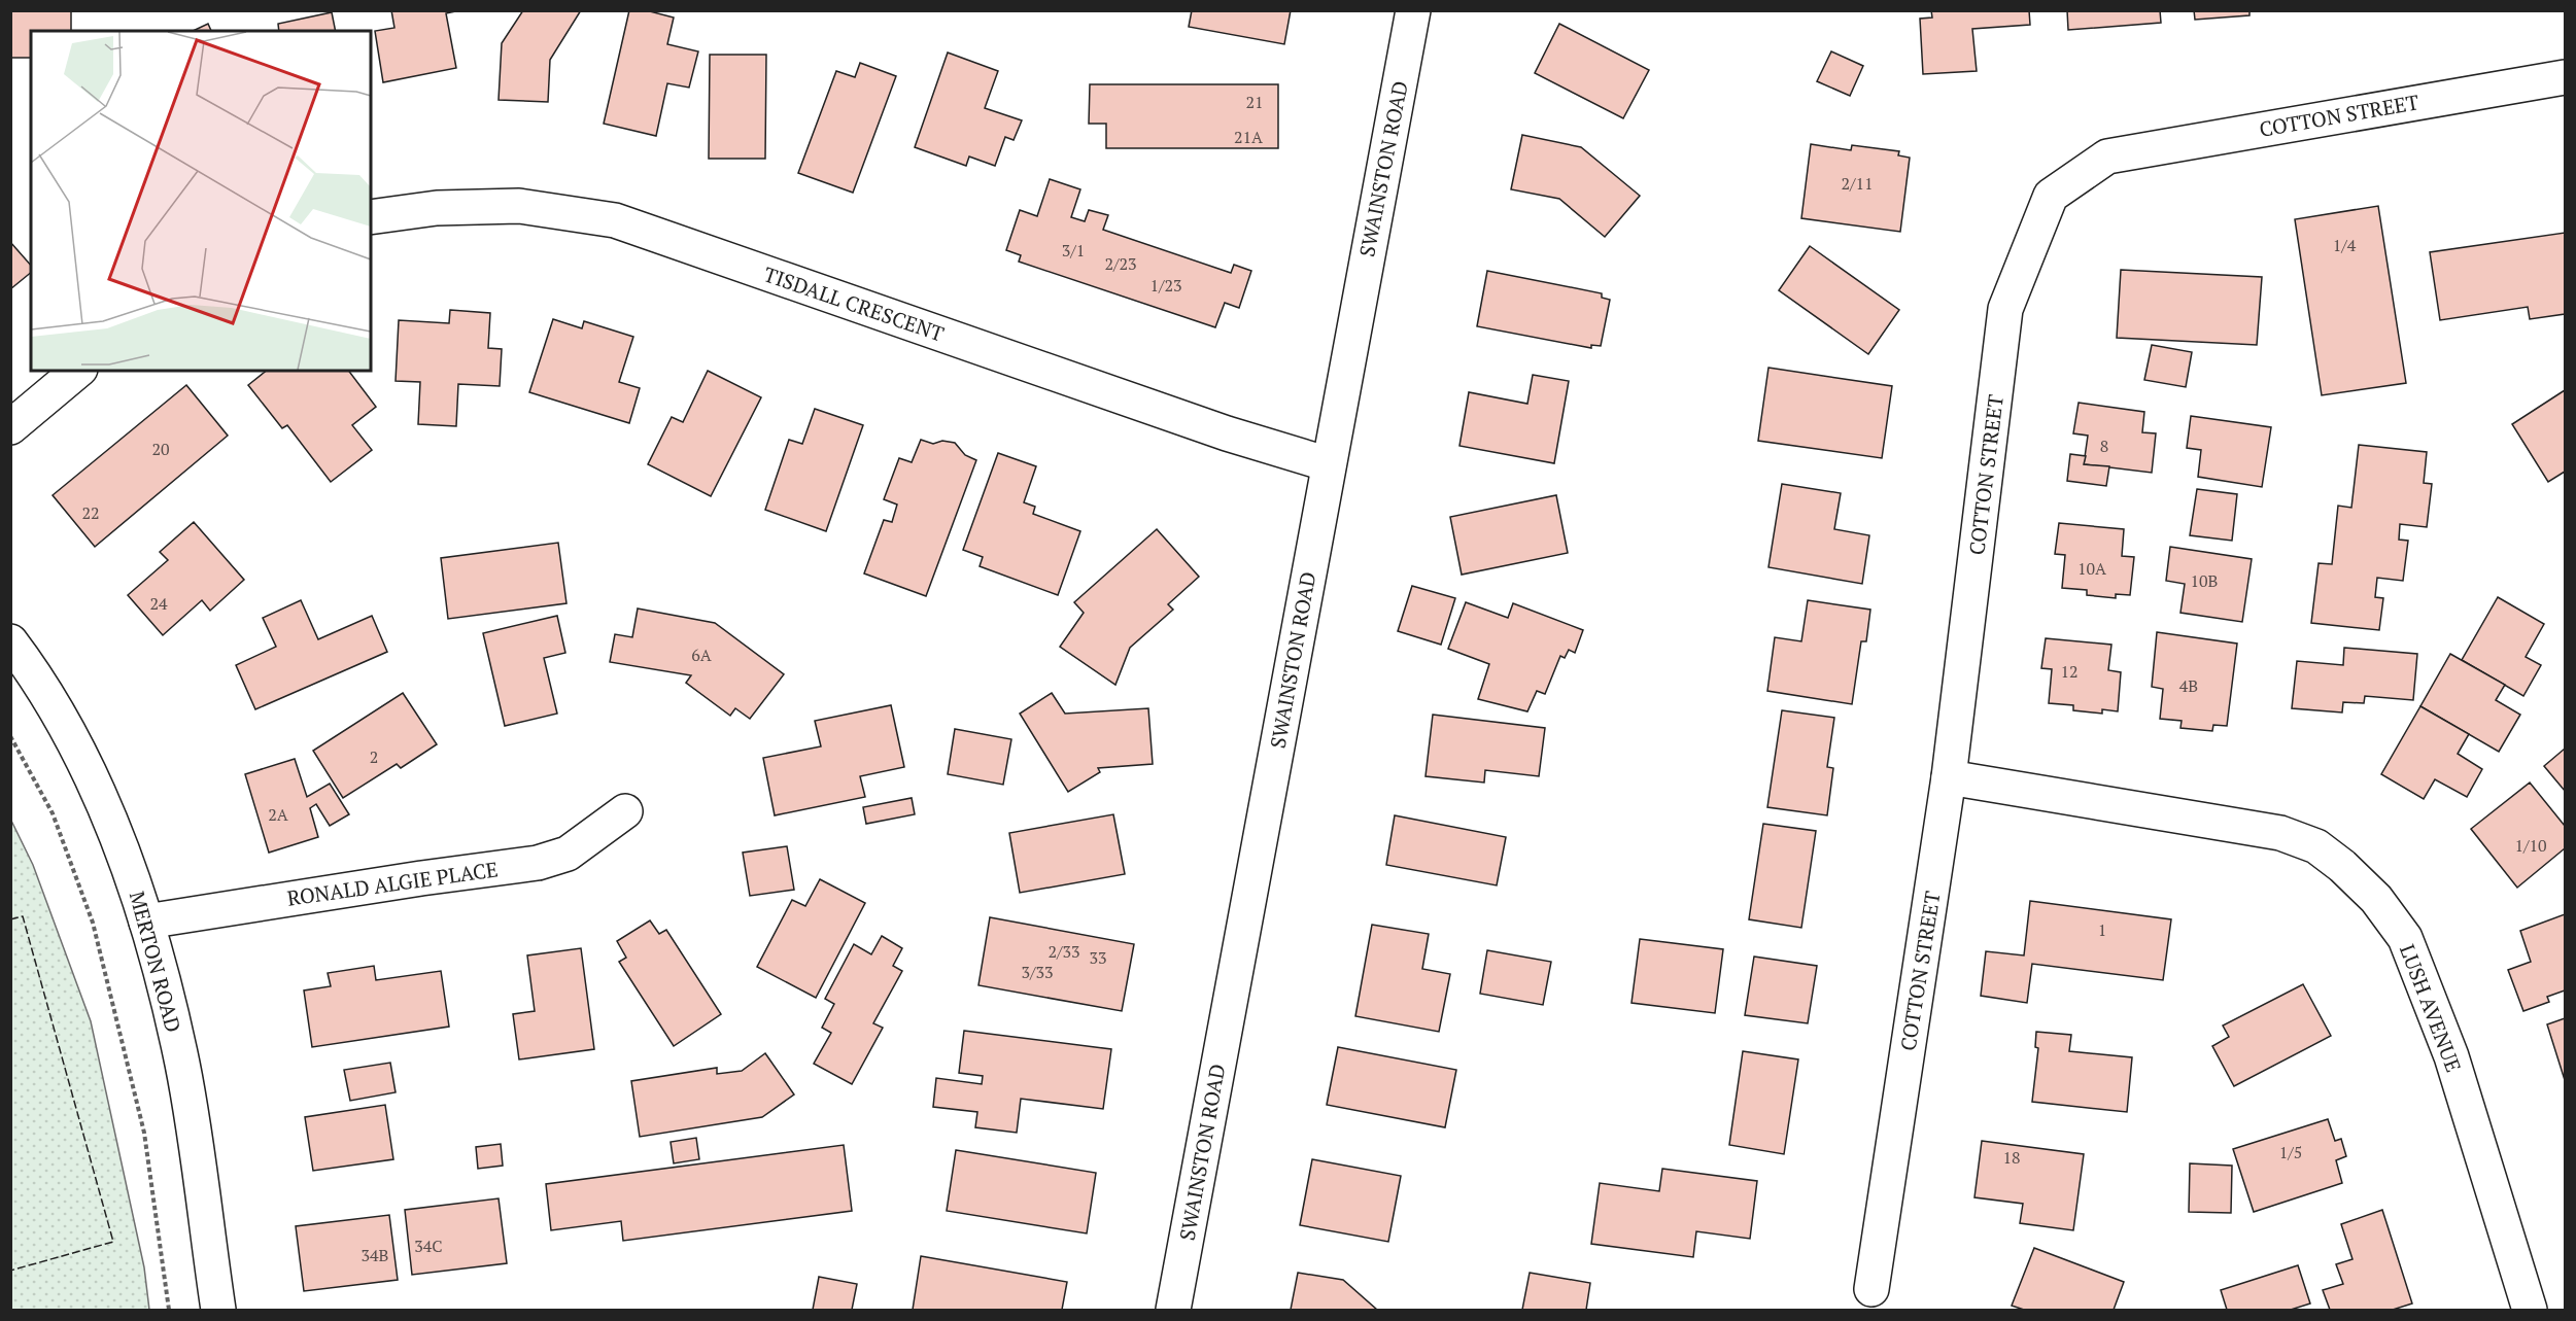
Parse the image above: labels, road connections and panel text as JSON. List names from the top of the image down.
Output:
{
  "streets": {
    "street": [
      "COTTON STREET",
      "SWAINSTON ROAD",
      "TISDALL CRESCENT",
      "RONALD ALGIE PLACE",
      "MERTON ROAD",
      "LUSH AVENUE"
    ]
  },
  "crossings": [
    ["COTTON STREET", "LUSH AVENUE"],
    ["SWAINSTON ROAD", "TISDALL CRESCENT"],
    ["RONALD ALGIE PLACE", "MERTON ROAD"]
  ],
  "house_numbers": [
    "21",
    "21A",
    "2/11",
    "1/4",
    "3/1",
    "2/23",
    "1/23",
    "8",
    "20",
    "22",
    "10A",
    "10B",
    "24",
    "6A",
    "12",
    "4B",
    "2",
    "2A",
    "1/10",
    "1",
    "2/33",
    "33",
    "3/33",
    "1/5",
    "18",
    "34C",
    "34B"
  ]
}
